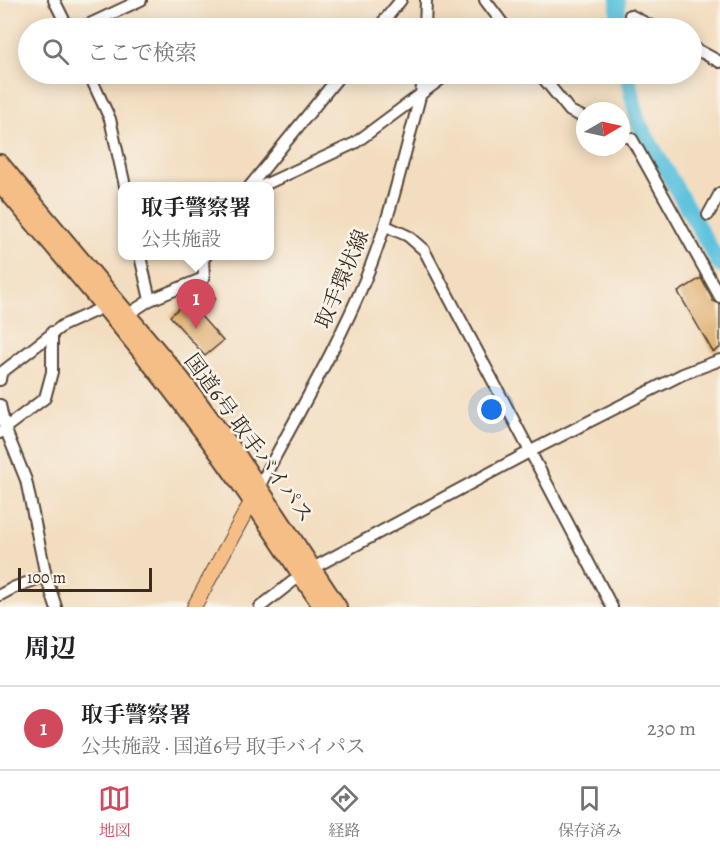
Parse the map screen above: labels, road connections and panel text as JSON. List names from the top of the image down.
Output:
{
  "streets": {
    "highway": ["国道6号 取手バイパス"],
    "street": ["取手環状線"]
  },
  "crossings": [
    ["取手環状線", "国道6号 取手バイパス"]
  ],
  "scale_bar": "100 m",
  "north": "right",
  "page": {
    "search": "ここで検索",
    "popup": ["取手警察署", "公共施設"],
    "pins": "1",
    "scale": "100 m",
    "heading": "周辺",
    "list": [
      {
        "mark": "1",
        "name": "取手警察署",
        "note": "公共施設 · 国道6号 取手バイパス",
        "value": "230 m"
      }
    ],
    "nav": ["地図", "経路", "保存済み"]
  }
}
